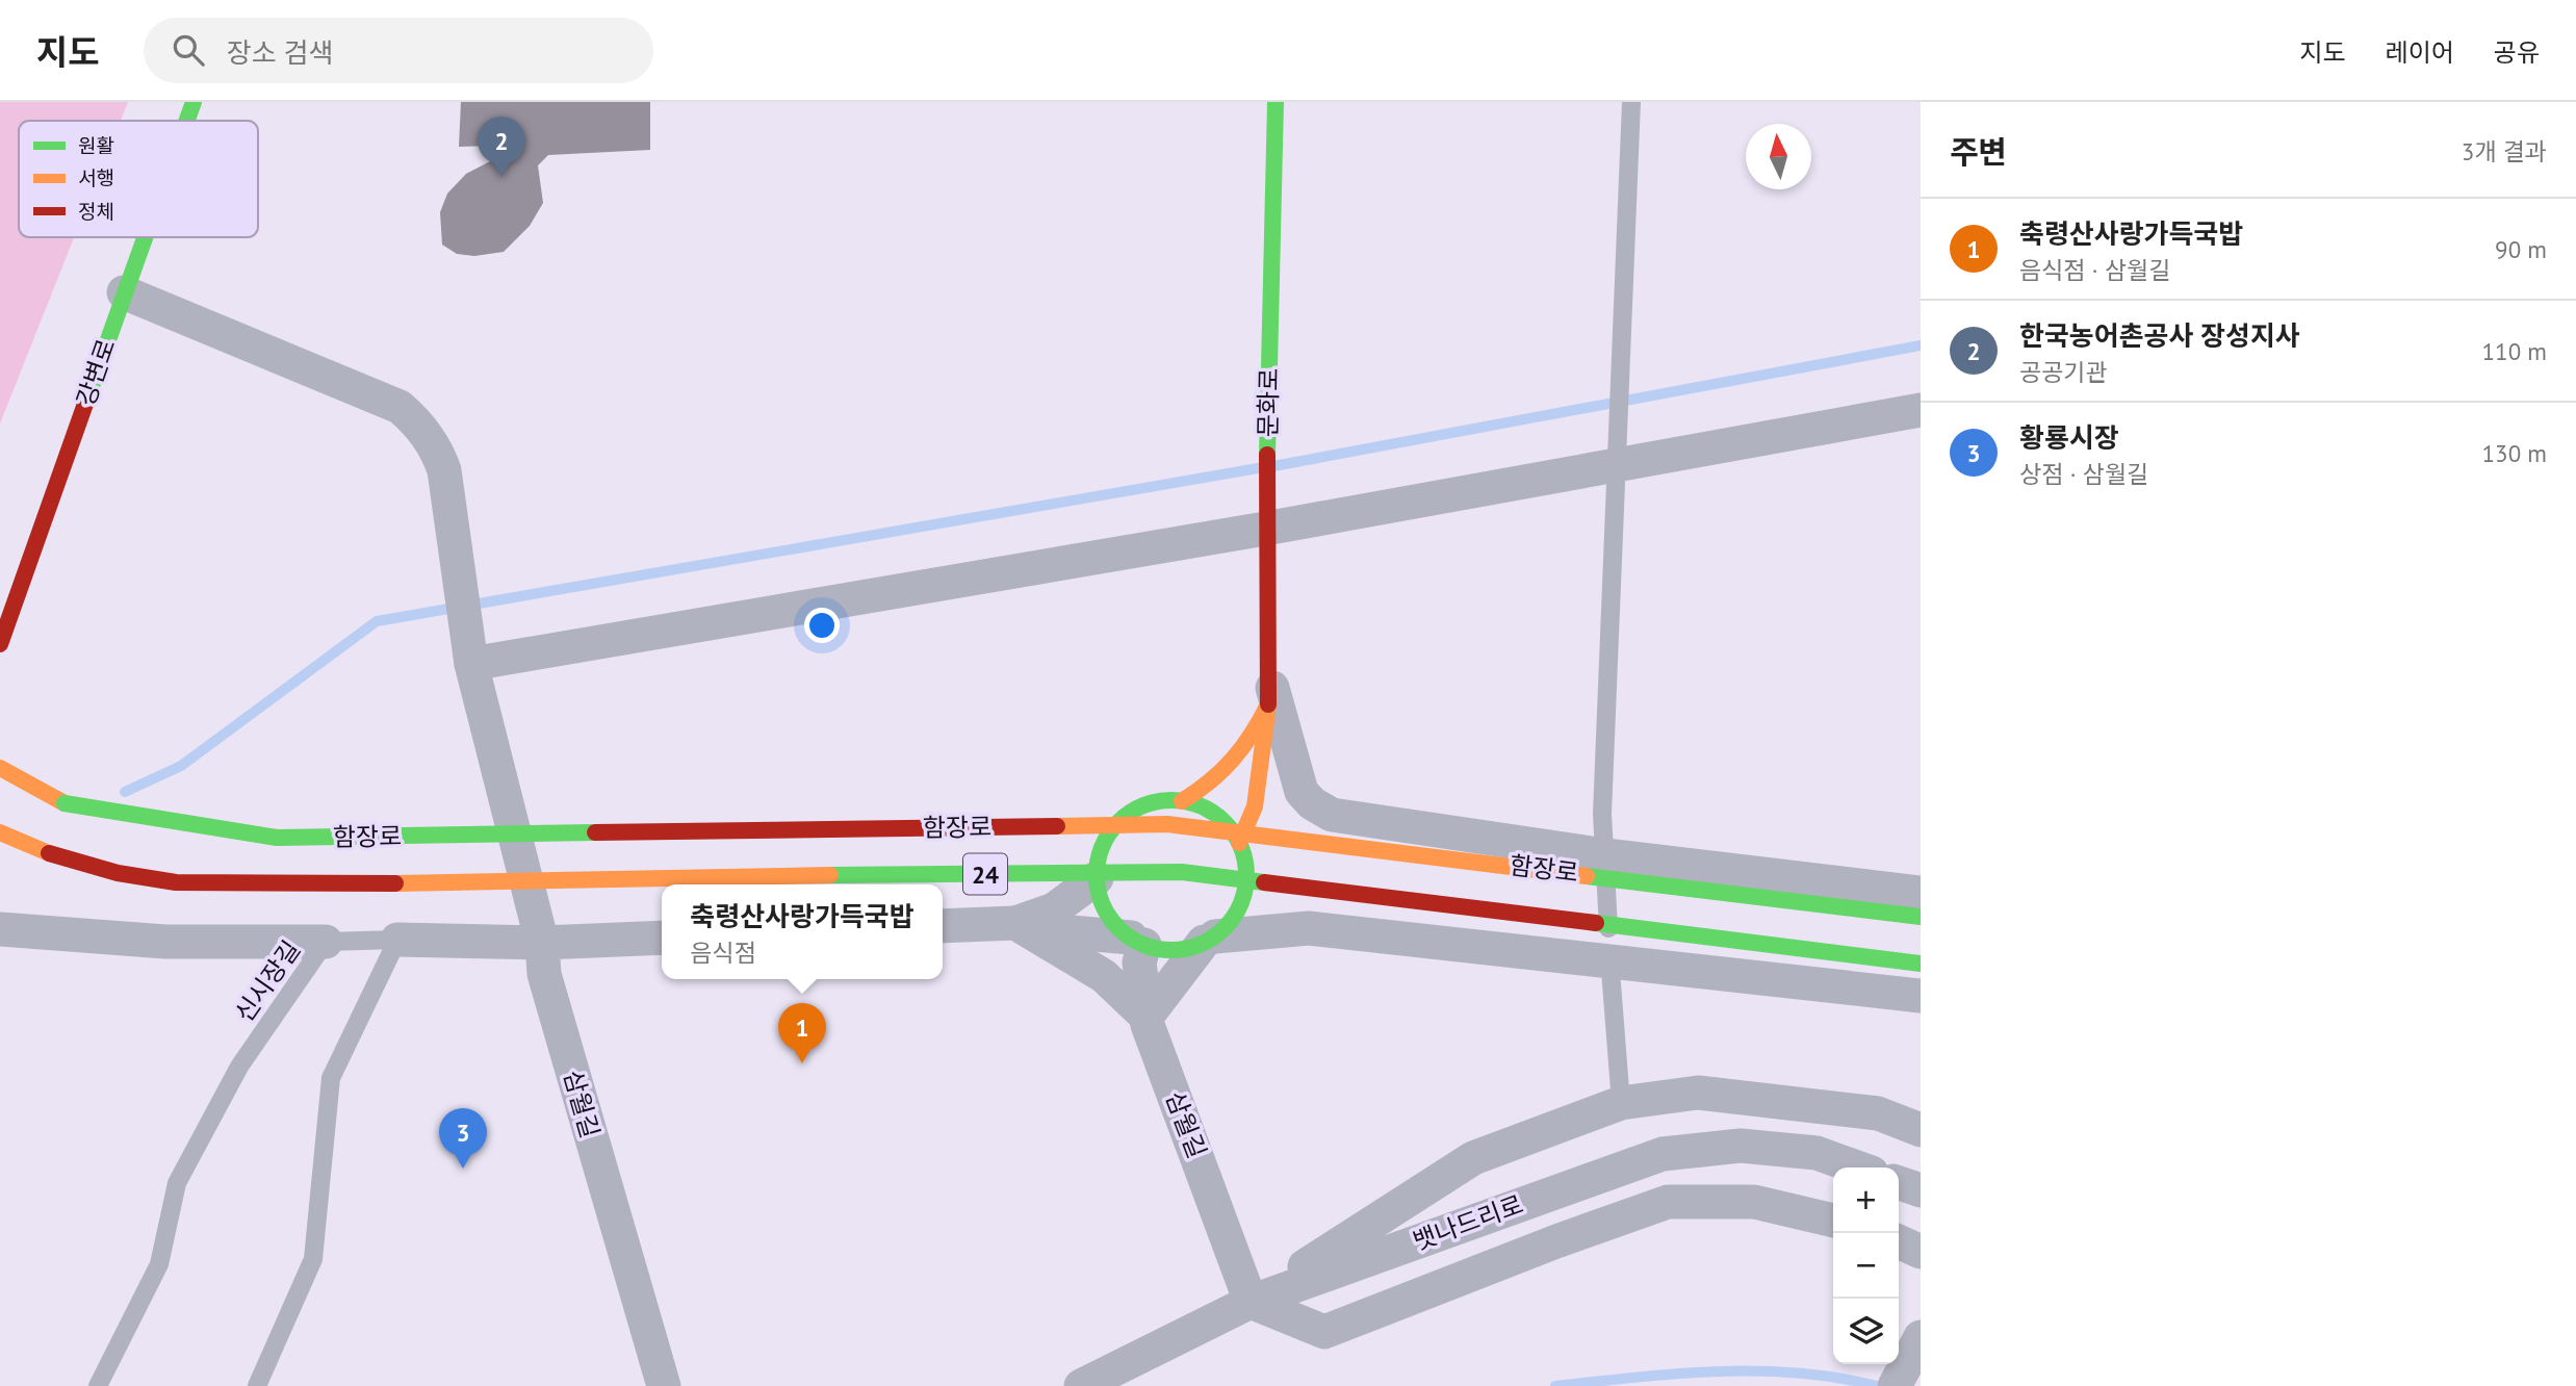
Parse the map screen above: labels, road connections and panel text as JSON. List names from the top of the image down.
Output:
{
  "streets": {
    "main road": [
      "강변로",
      "문화로",
      "함장로",
      "24"
    ],
    "street": ["삼월길", "뱃나드리로"],
    "lane": ["신시장길"]
  },
  "crossings": [
    ["강변로", "삼월길"],
    ["문화로", "삼월길"],
    ["삼월길", "뱃나드리로"]
  ],
  "legend": ["원활", "서행", "정체"],
  "north": "top",
  "page": {
    "header": "지도",
    "search": "장소 검색",
    "nav": ["지도", "레이어", "공유"],
    "heading": ["주변", "3개 결과"],
    "pins": ["2", "1", "3"],
    "list": [
      {
        "mark": "1",
        "name": "축령산사랑가득국밥",
        "note": "음식점 · 삼월길",
        "value": "90 m"
      },
      {
        "mark": "2",
        "name": "한국농어촌공사 장성지사",
        "note": "공공기관",
        "value": "110 m"
      },
      {
        "mark": "3",
        "name": "황룡시장",
        "note": "상점 · 삼월길",
        "value": "130 m"
      }
    ],
    "popup": ["축령산사랑가득국밥", "음식점"],
    "map_buttons": ["+", "−"]
  }
}
